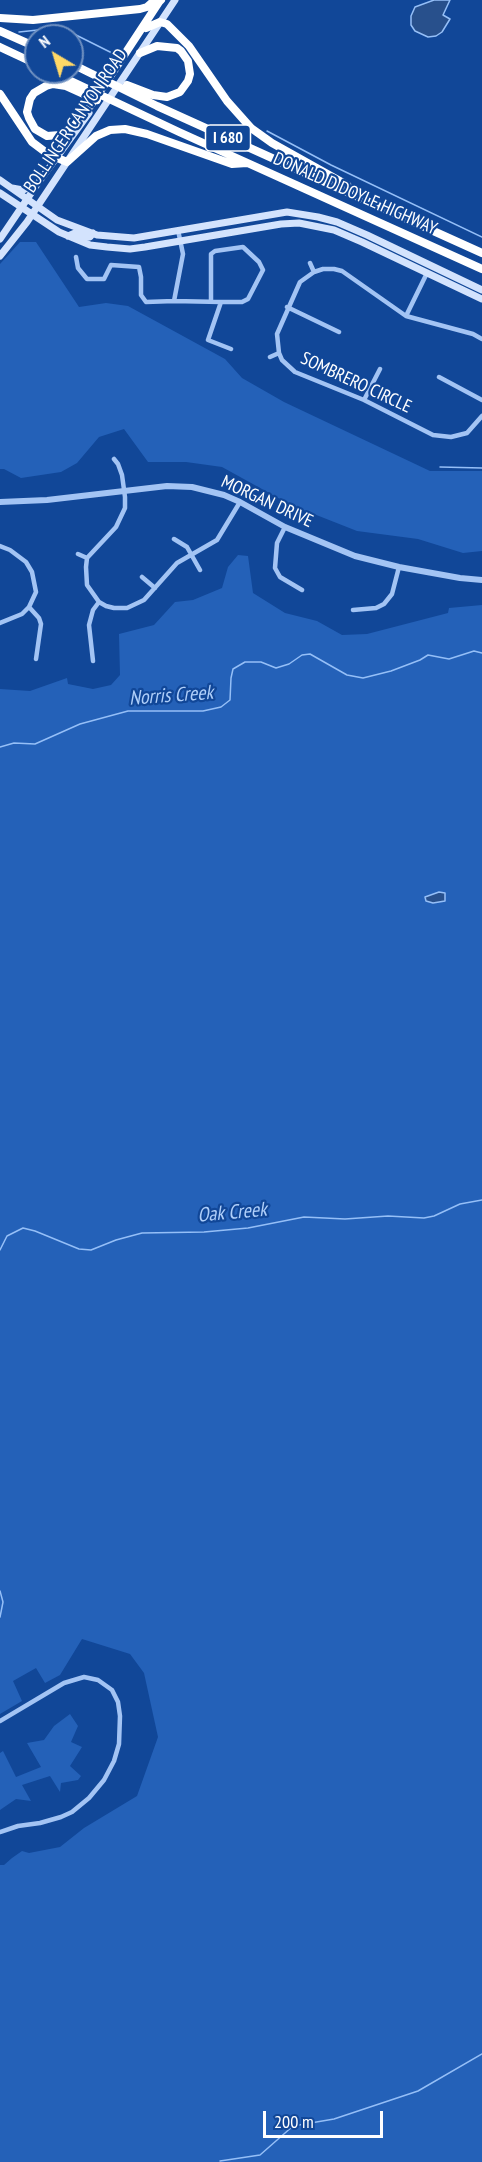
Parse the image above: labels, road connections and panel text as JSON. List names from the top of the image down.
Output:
{
  "streets": {
    "highway": ["I 680", "DONALD D DOYLE HIGHWAY"],
    "main road": ["BOLLINGER CANYON ROAD"],
    "street": ["SOMBRERO CIRCLE", "MORGAN DRIVE"]
  },
  "water": ["Norris Creek", "Oak Creek"],
  "scale_bar": "200 m",
  "north": "top left"
}
